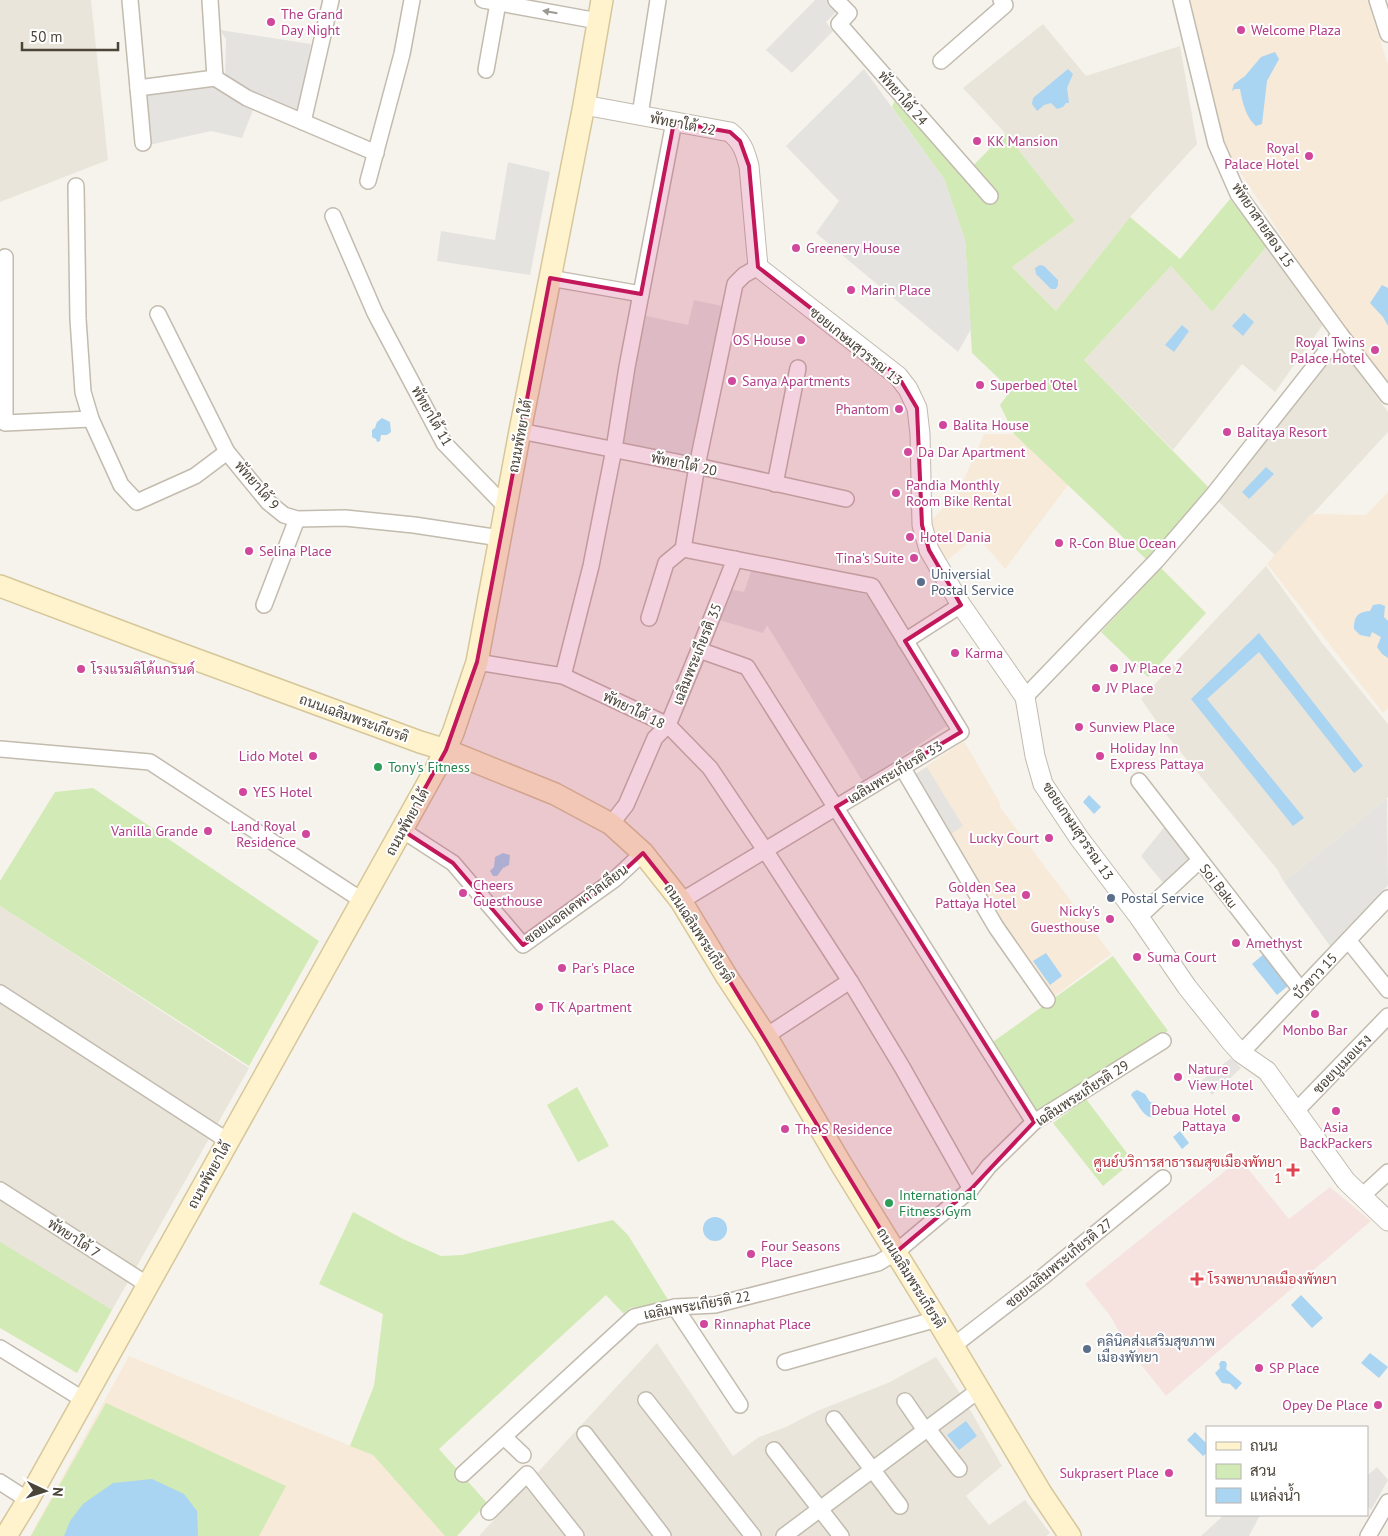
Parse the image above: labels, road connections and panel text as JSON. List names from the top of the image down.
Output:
{
  "streets": {
    "main road": ["ถนนพัทยาใต้", "ถนนเฉลิมพระเกียรติ"],
    "street": [
      "พัทยาใต้ 24",
      "พัทยาใต้ 22",
      "พัทยาสายสอง 15",
      "ซอยเกษมสุวรรณ 13",
      "พัทยาใต้ 11",
      "พัทยาใต้ 20",
      "พัทยาใต้ 9",
      "เฉลิมพระเกียรติ 35",
      "พัทยาใต้ 18",
      "เฉลิมพระเกียรติ 33",
      "Soi Baku",
      "ซอยแอลเคพาวิลเลียน",
      "บัวขาว 15",
      "ซอยบูเมอแรง",
      "เฉลิมพระเกียรติ 29",
      "พัทยาใต้ 7",
      "ซอยเฉลิมพระเกียรติ 27",
      "เฉลิมพระเกียรติ 22"
    ]
  },
  "crossings": [
    ["พัทยาใต้ 22", "ซอยเกษมสุวรรณ 13"],
    ["พัทยาใต้ 22", "ถนนพัทยาใต้"],
    ["ซอยเกษมสุวรรณ 13", "บัวขาว 15"],
    ["ซอยเกษมสุวรรณ 13", "ซอยบูเมอแรง"],
    ["พัทยาใต้ 11", "ถนนพัทยาใต้"],
    ["ถนนพัทยาใต้", "พัทยาใต้ 20"],
    ["ถนนพัทยาใต้", "พัทยาใต้ 9"],
    ["ถนนพัทยาใต้", "พัทยาใต้ 18"],
    ["ถนนพัทยาใต้", "ถนนเฉลิมพระเกียรติ"],
    ["ถนนพัทยาใต้", "ซอยแอลเคพาวิลเลียน"],
    ["ถนนพัทยาใต้", "พัทยาใต้ 7"],
    ["เฉลิมพระเกียรติ 35", "พัทยาใต้ 18"],
    ["เฉลิมพระเกียรติ 35", "ถนนเฉลิมพระเกียรติ"],
    ["พัทยาใต้ 18", "เฉลิมพระเกียรติ 33"],
    ["พัทยาใต้ 18", "เฉลิมพระเกียรติ 29"],
    ["ถนนเฉลิมพระเกียรติ", "เฉลิมพระเกียรติ 33"],
    ["ถนนเฉลิมพระเกียรติ", "ซอยแอลเคพาวิลเลียน"],
    ["ถนนเฉลิมพระเกียรติ", "เฉลิมพระเกียรติ 29"],
    ["ถนนเฉลิมพระเกียรติ", "ซอยเฉลิมพระเกียรติ 27"],
    ["ถนนเฉลิมพระเกียรติ", "เฉลิมพระเกียรติ 22"],
    ["Soi Baku", "บัวขาว 15"],
    ["เฉลิมพระเกียรติ 29", "เฉลิมพระเกียรติ 22"]
  ],
  "places": {
    "other": [
      "The Grand Day Night",
      "Welcome Plaza",
      "KK Mansion",
      "Royal Palace Hotel",
      "Greenery House",
      "Marin Place",
      "OS House",
      "Royal Twins Palace Hotel",
      "Sanya Apartments",
      "Superbed 'Otel",
      "Phantom",
      "Balita House",
      "Balitaya Resort",
      "Da Dar Apartment",
      "Pandia Monthly Room Bike Rental",
      "Hotel Dania",
      "R-Con Blue Ocean",
      "Selina Place",
      "Tina's Suite",
      "Universial Postal Service",
      "Karma",
      "JV Place 2",
      "โรงแรมลิโด้แกรนด์",
      "JV Place",
      "Sunview Place",
      "Lido Motel",
      "Holiday Inn Express Pattaya",
      "Tony's Fitness",
      "YES Hotel",
      "Vanilla Grande",
      "Land Royal Residence",
      "Lucky Court",
      "Cheers Guesthouse",
      "Golden Sea Pattaya Hotel",
      "Postal Service",
      "Nicky's Guesthouse",
      "Amethyst",
      "Suma Court",
      "Par's Place",
      "TK Apartment",
      "Monbo Bar",
      "Nature View Hotel",
      "Asia BackPackers",
      "Debua Hotel Pattaya",
      "The S Residence",
      "International Fitness Gym",
      "Four Seasons Place",
      "Rinnaphat Place",
      "คลินิคส่งเสริมสุขภาพ เมืองพัทยา",
      "SP Place",
      "Opey De Place",
      "Sukprasert Place"
    ],
    "health": ["ศูนย์บริการสาธารณสุขเมืองพัทยา 1", "โรงพยาบาลเมืองพัทยา"]
  },
  "legend": ["ถนน", "สวน", "แหล่งน้ำ"],
  "scale_bar": "50 m",
  "north": "right"
}
